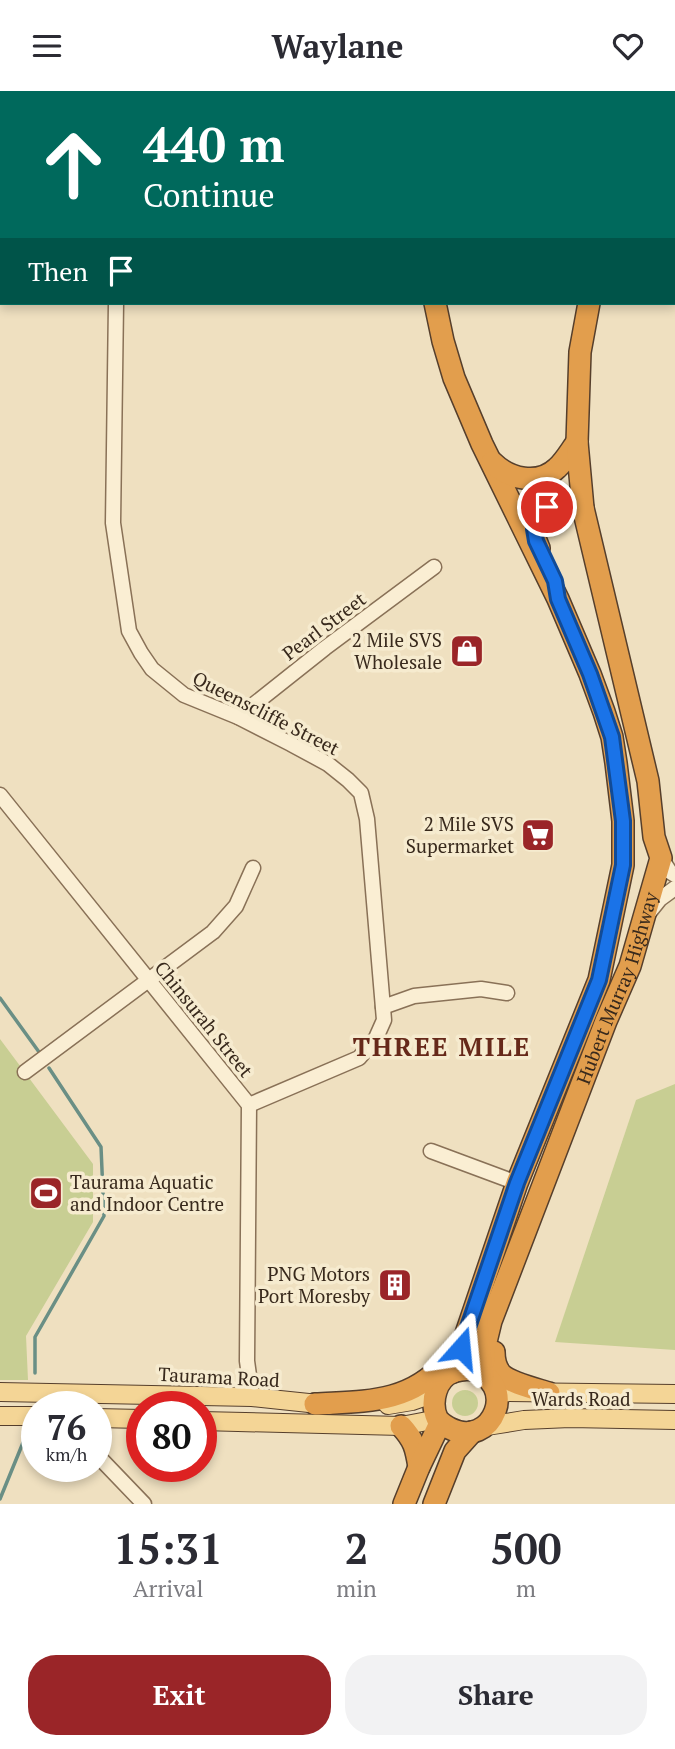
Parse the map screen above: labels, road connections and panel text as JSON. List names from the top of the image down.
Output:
{
  "streets": {
    "highway": ["Hubert Murray Highway"],
    "main road": ["Taurama Road", "Wards Road"],
    "street": ["Pearl Street", "Queenscliffe Street", "Chinsurah Street"]
  },
  "crossings": [
    ["Pearl Street", "Queenscliffe Street"],
    ["Queenscliffe Street", "Chinsurah Street"],
    ["Hubert Murray Highway", "Taurama Road"],
    ["Hubert Murray Highway", "Wards Road"],
    ["Chinsurah Street", "Taurama Road"],
    ["Taurama Road", "Wards Road"]
  ],
  "districts": ["THREE MILE"],
  "places": {
    "shop": ["2 Mile SVS Wholesale"],
    "supermarket": ["2 Mile SVS Supermarket"],
    "sports": ["Taurama Aquatic and Indoor Centre"],
    "building": ["PNG Motors Port Moresby"]
  },
  "page": {
    "header": "Waylane",
    "turn": ["440 m", "Continue"],
    "then": "Then",
    "speed": "76 km/h",
    "limit": "80",
    "eta": [
      "15:31",
      "Arrival",
      "2",
      "min",
      "500",
      "m"
    ],
    "buttons": ["Exit", "Share"]
  }
}
